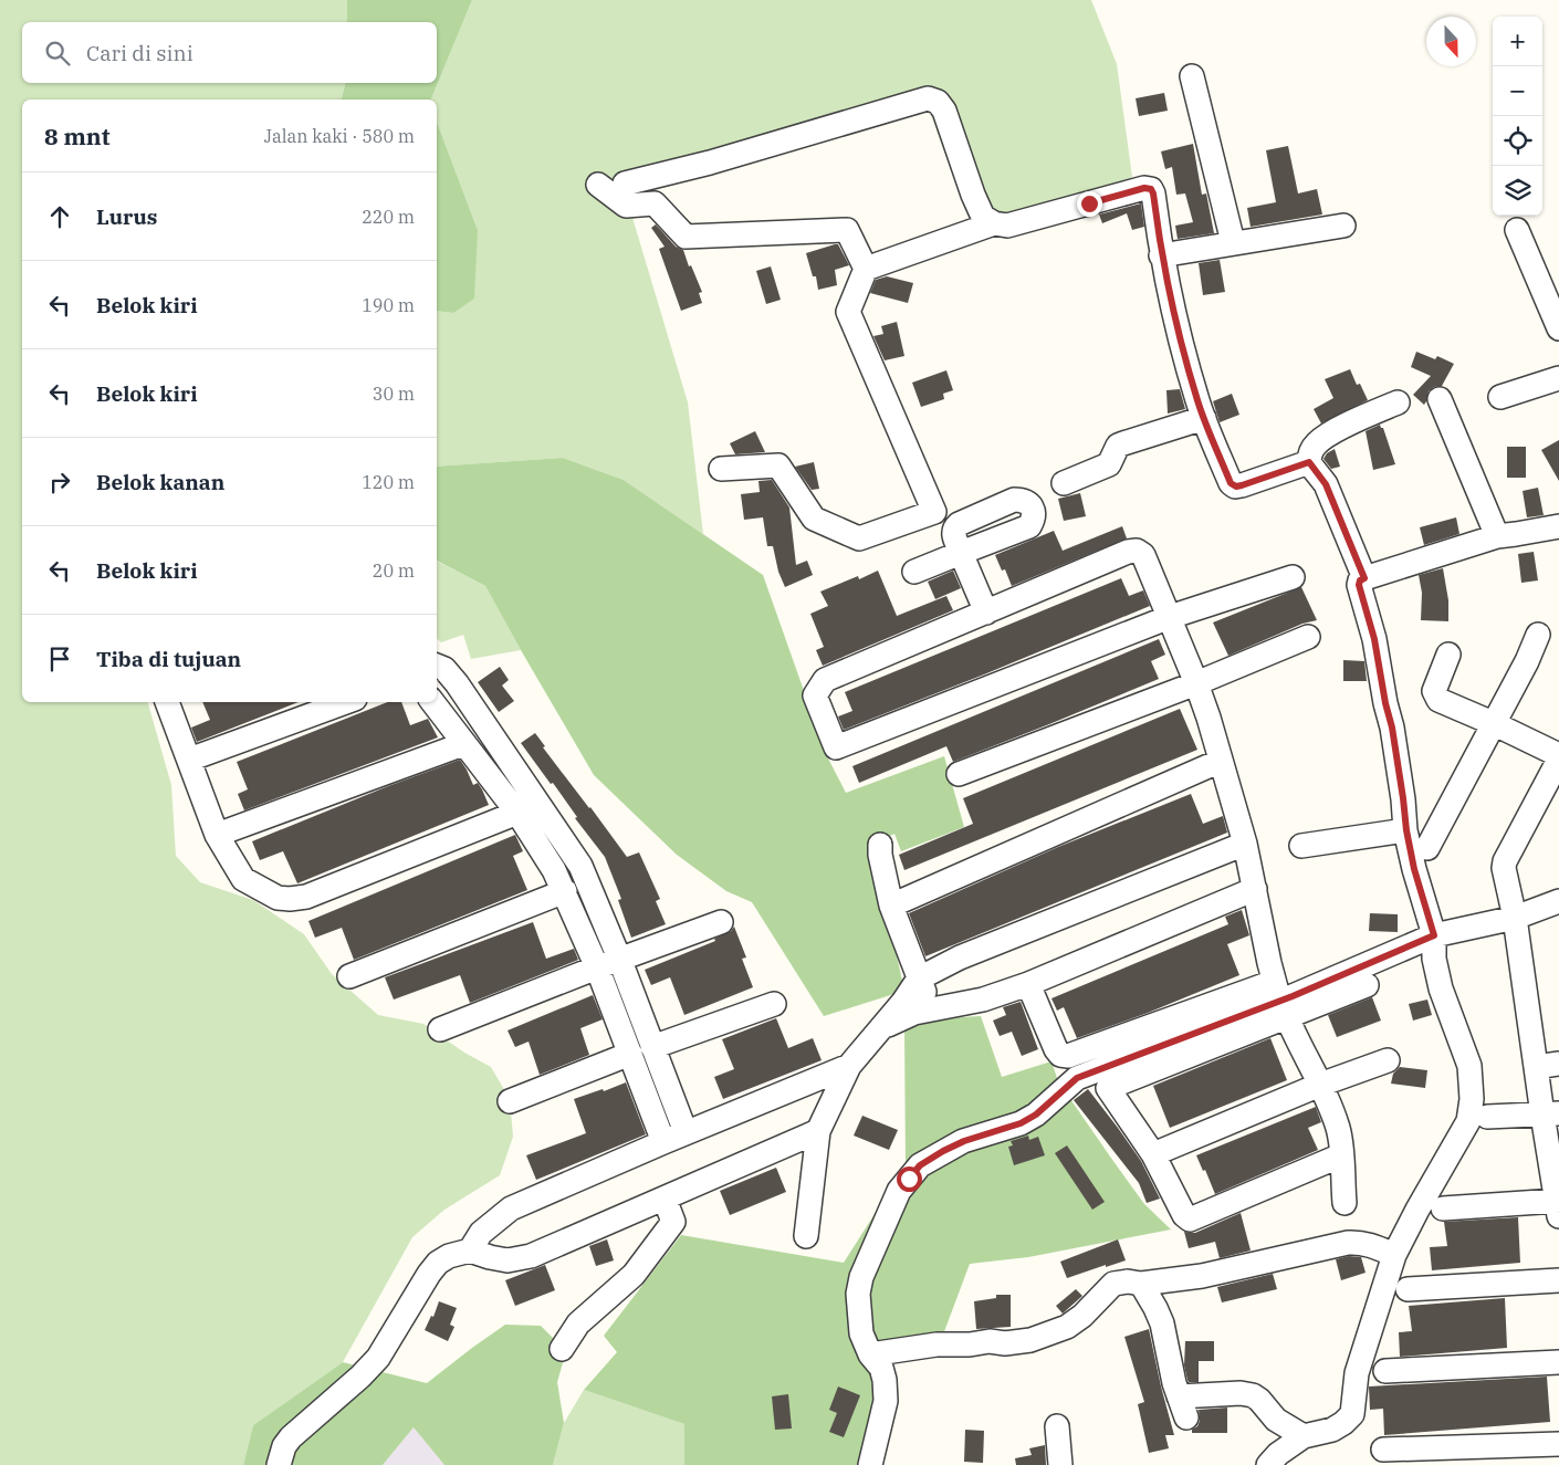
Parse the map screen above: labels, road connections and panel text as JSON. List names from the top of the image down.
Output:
{
  "north": "bottom",
  "page": {
    "map_buttons": ["+", "−"],
    "search": "Cari di sini",
    "heading": ["8 mnt", "Jalan kaki · 580 m"],
    "list": [
      ["Lurus", "220 m"],
      ["Belok kiri", "190 m"],
      ["Belok kiri", "30 m"],
      ["Belok kanan", "120 m"],
      ["Belok kiri", "20 m"],
      "Tiba di tujuan"
    ]
  }
}
